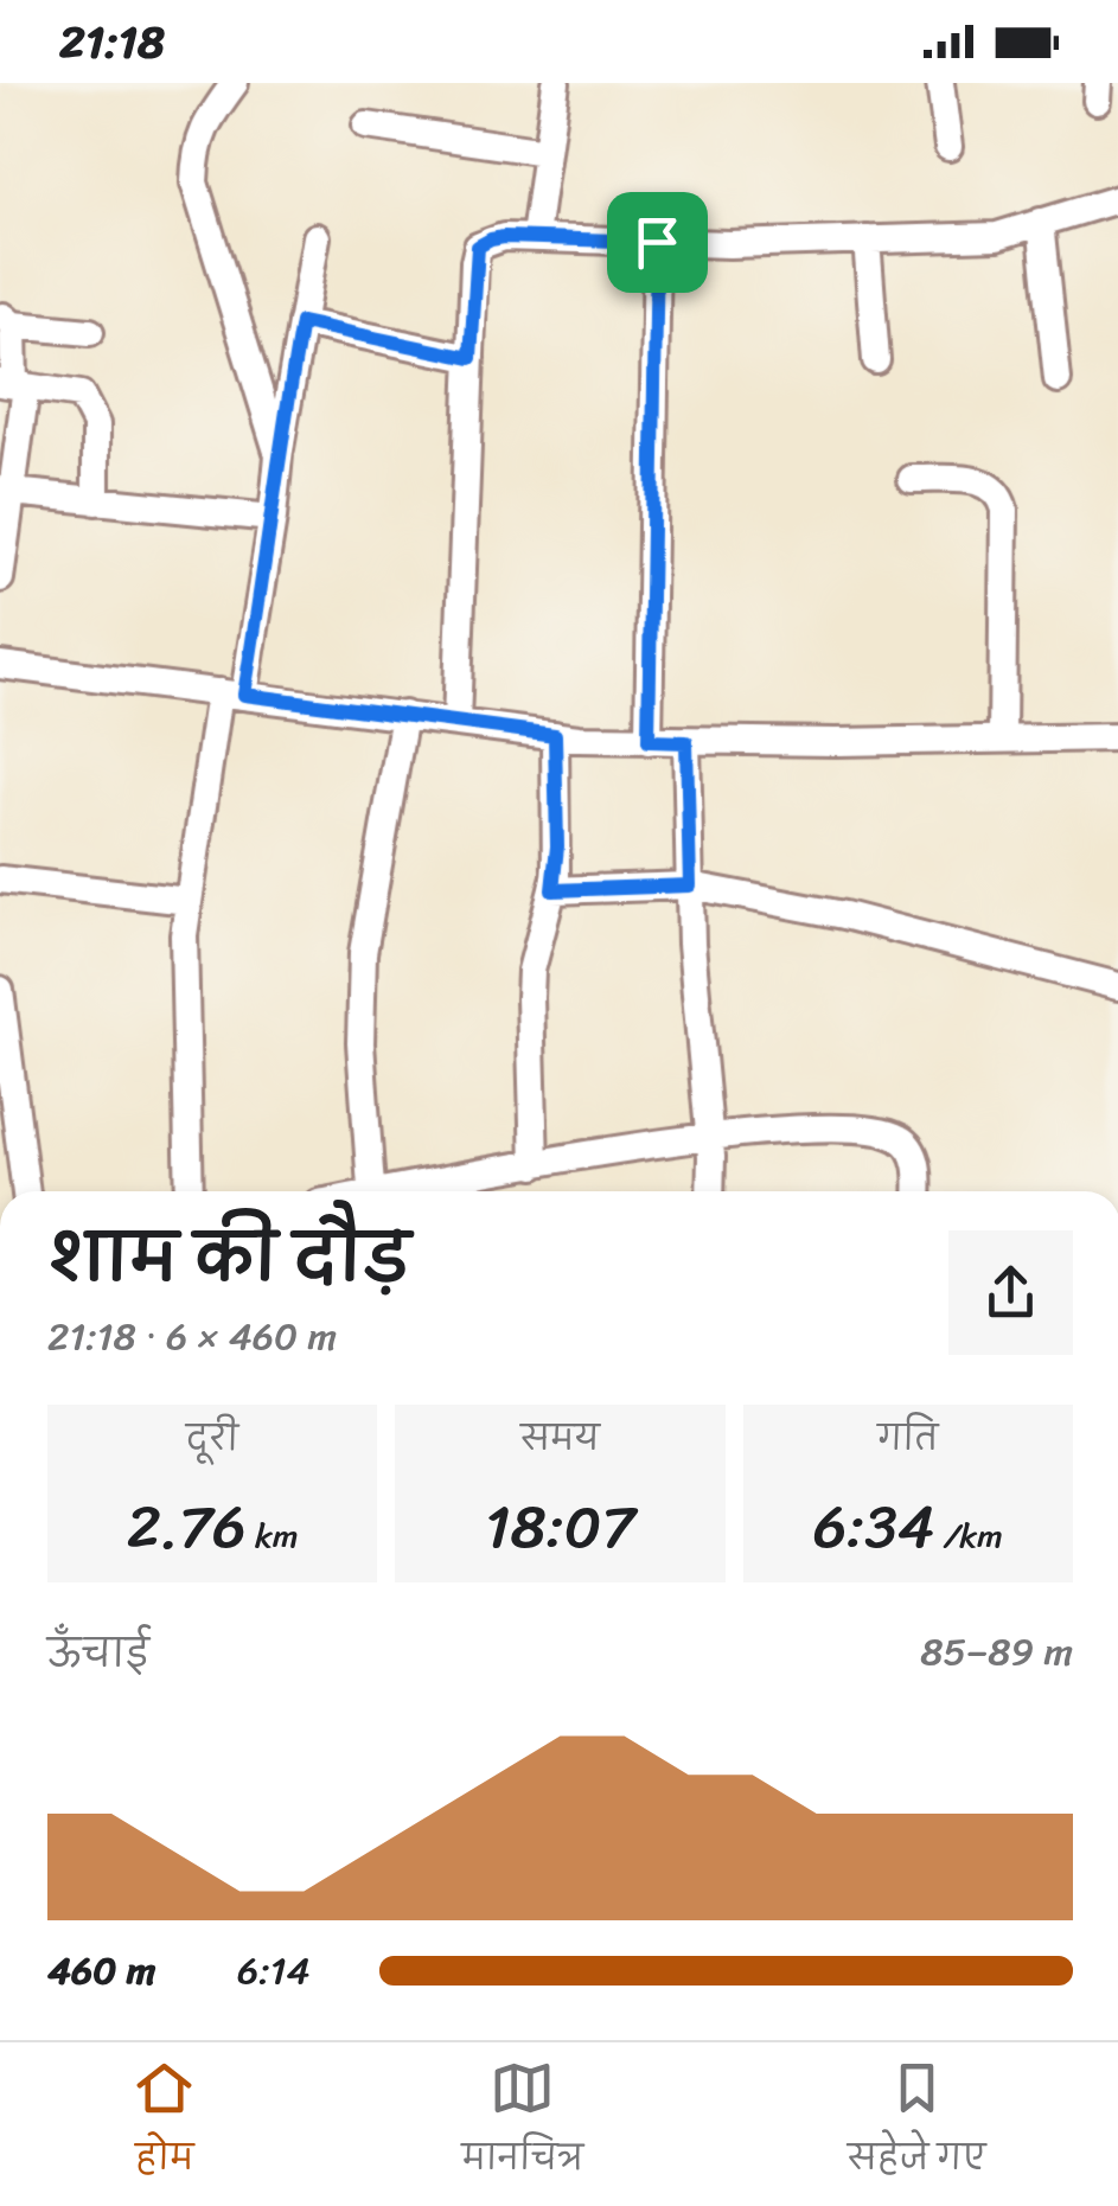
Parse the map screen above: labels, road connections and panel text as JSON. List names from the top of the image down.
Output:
{
  "page": {
    "status": "21:18",
    "heading": ["शाम की दौड़", "21:18 · 6 × 460 m"],
    "stats": [
      ["दूरी", "2.76 km"],
      ["समय", "18:07"],
      ["गति", "6:34 /km"]
    ],
    "chart": ["ऊँचाई", "85–89 m"],
    "list": [
      {
        "name": "460 m",
        "note": "6:14"
      }
    ],
    "tabs": ["होम", "मानचित्र", "सहेजे गए"]
  }
}
